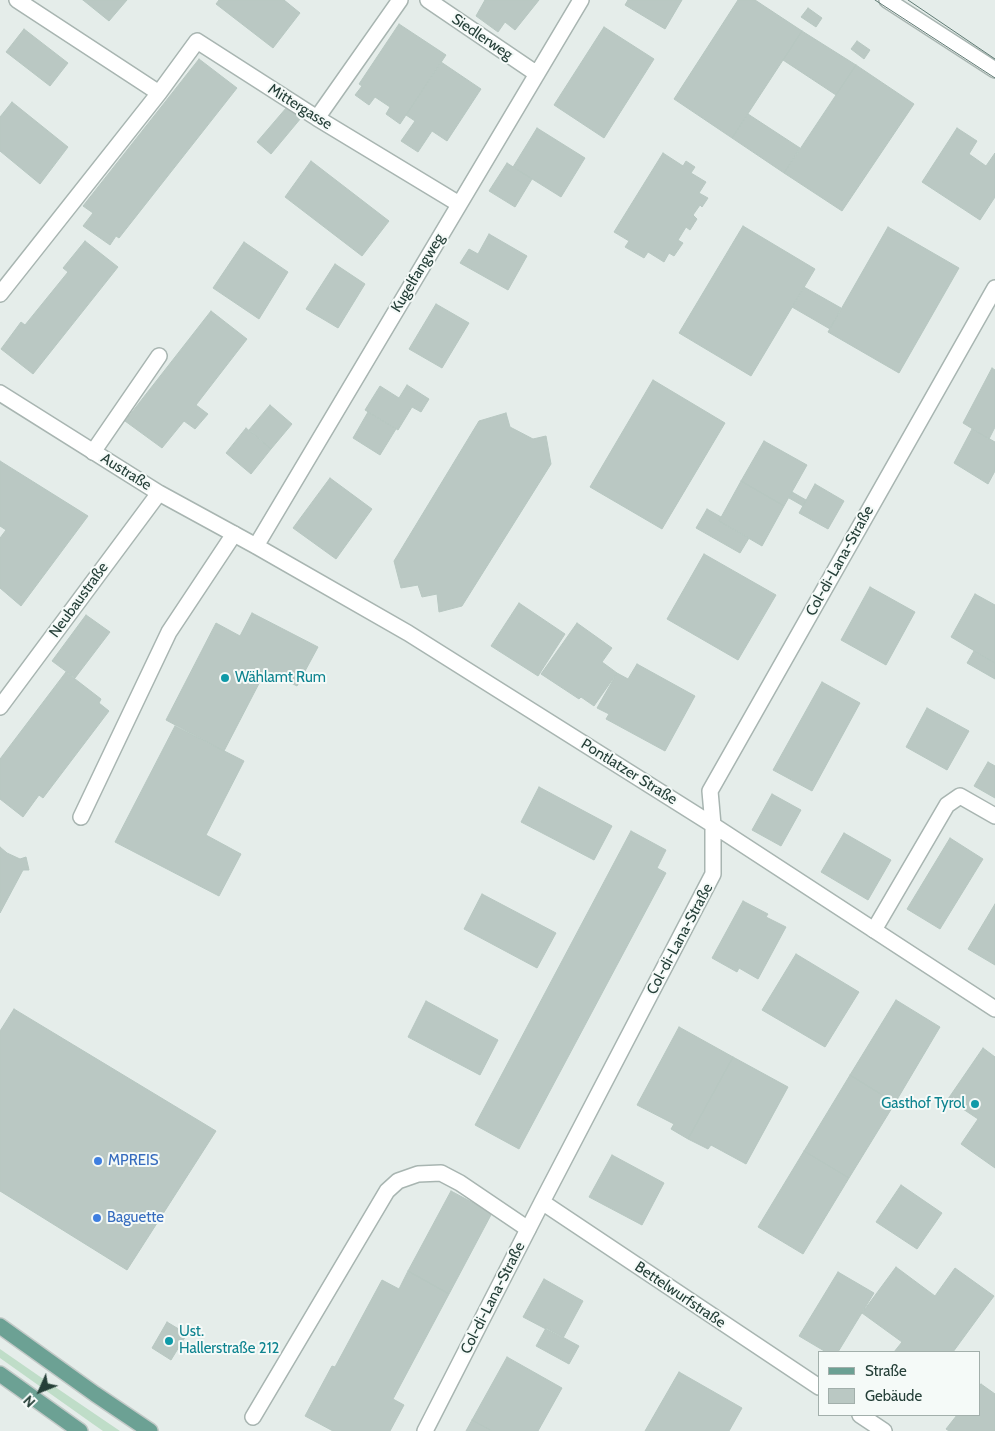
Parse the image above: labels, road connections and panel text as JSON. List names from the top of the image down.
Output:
{
  "streets": {
    "street": [
      "Siedlerweg",
      "Mittergasse",
      "Kugelfangweg",
      "Austraße",
      "Col-di-Lana-Straße",
      "Neubaustraße",
      "Pontlatzer Straße",
      "Bettelwurfstraße"
    ]
  },
  "crossings": [
    ["Siedlerweg", "Kugelfangweg"],
    ["Mittergasse", "Kugelfangweg"],
    ["Kugelfangweg", "Austraße"],
    ["Kugelfangweg", "Pontlatzer Straße"],
    ["Austraße", "Neubaustraße"],
    ["Austraße", "Pontlatzer Straße"],
    ["Col-di-Lana-Straße", "Pontlatzer Straße"],
    ["Col-di-Lana-Straße", "Bettelwurfstraße"]
  ],
  "places": [
    "Wählamt Rum",
    "Gasthof Tyrol",
    "MPREIS",
    "Baguette",
    "Ust. Hallerstraße 212"
  ],
  "legend": ["Straße", "Gebäude"],
  "north": "bottom left"
}
